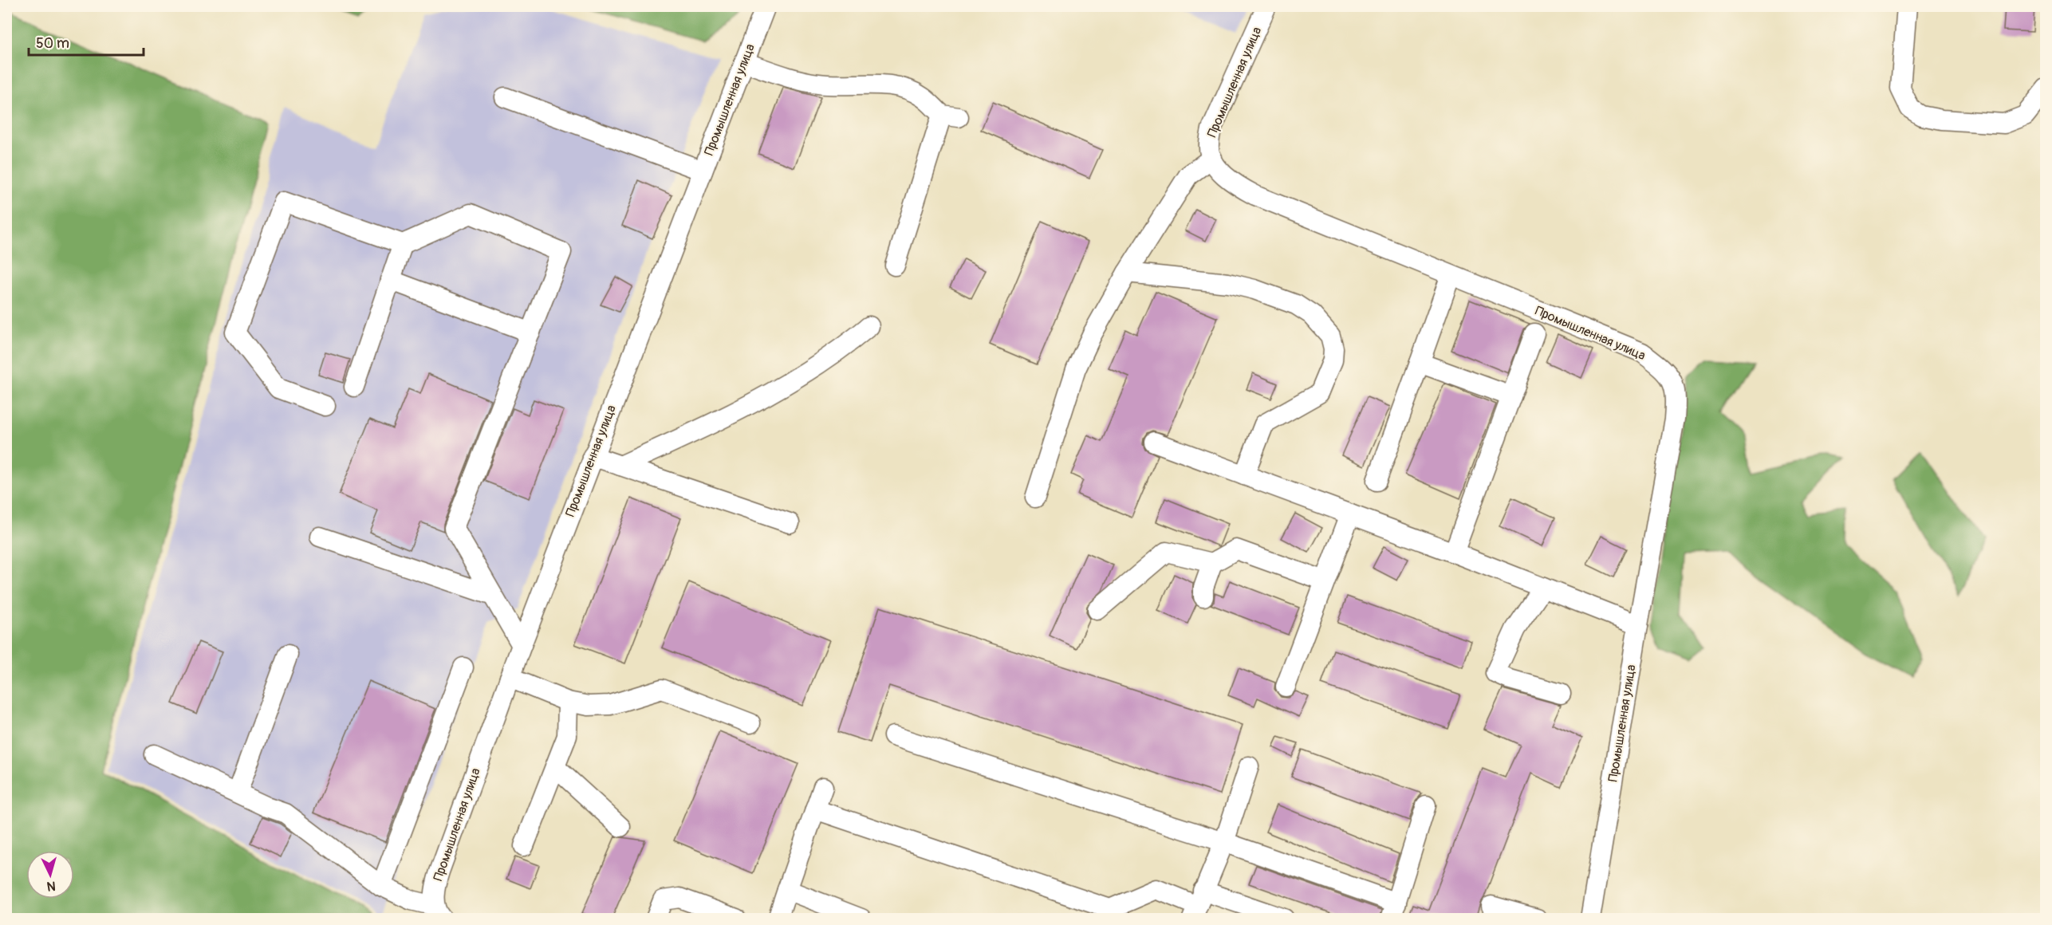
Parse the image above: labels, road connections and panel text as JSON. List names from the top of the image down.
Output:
{
  "streets": {
    "street": ["Промышленная улица"]
  },
  "scale_bar": "50 m",
  "north": "bottom"
}
